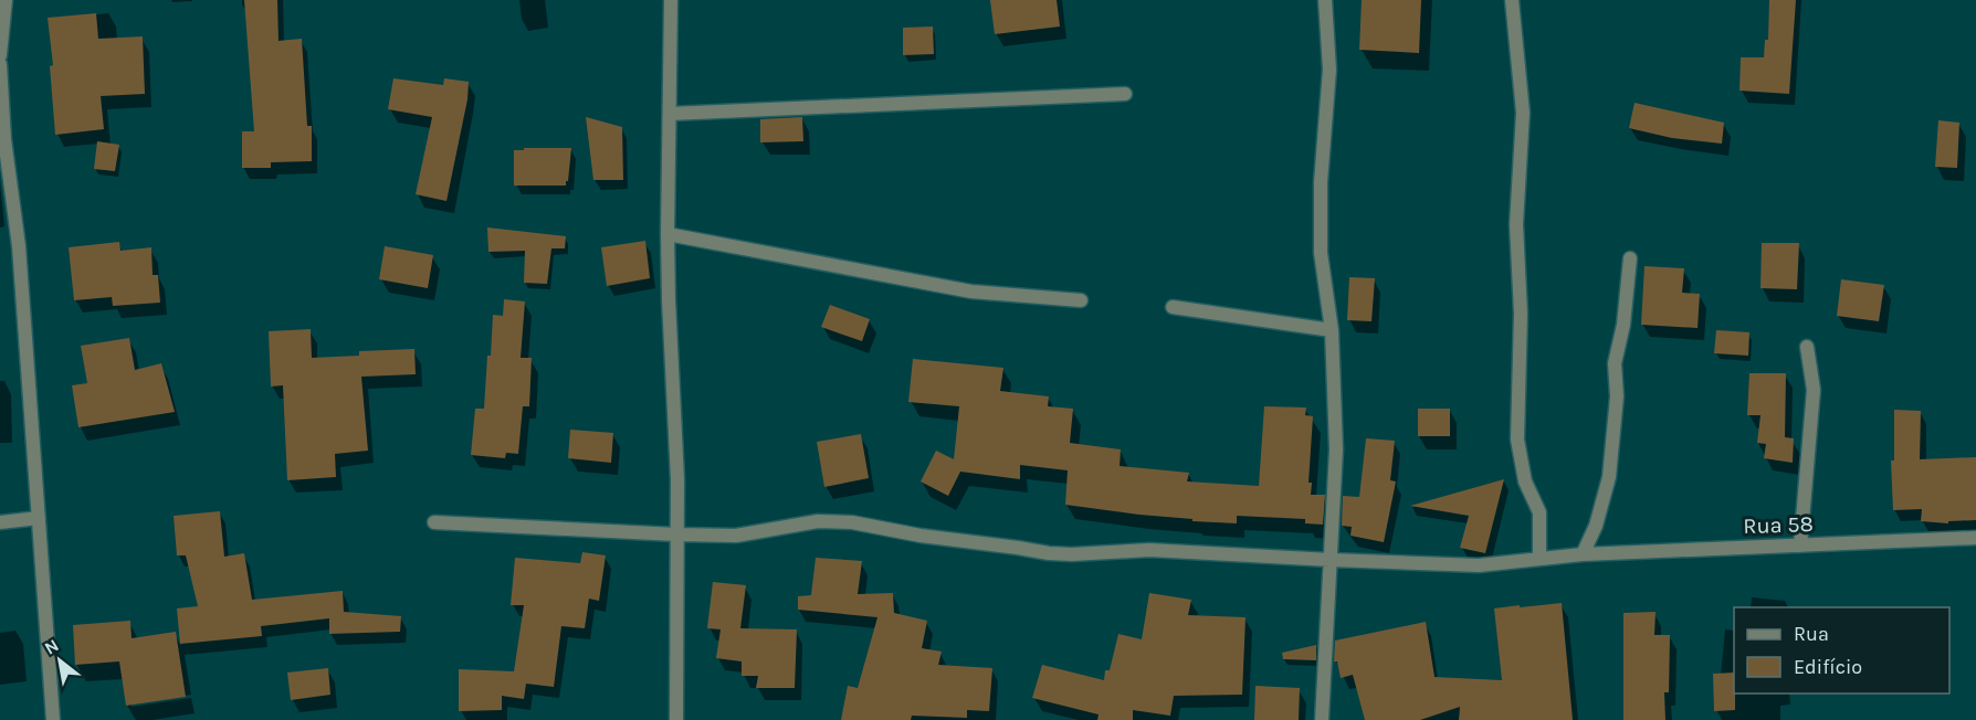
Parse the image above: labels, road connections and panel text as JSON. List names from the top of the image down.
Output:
{
  "streets": {
    "street": ["Rua 58"]
  },
  "legend": ["Rua", "Edifício"],
  "north": "top left"
}
